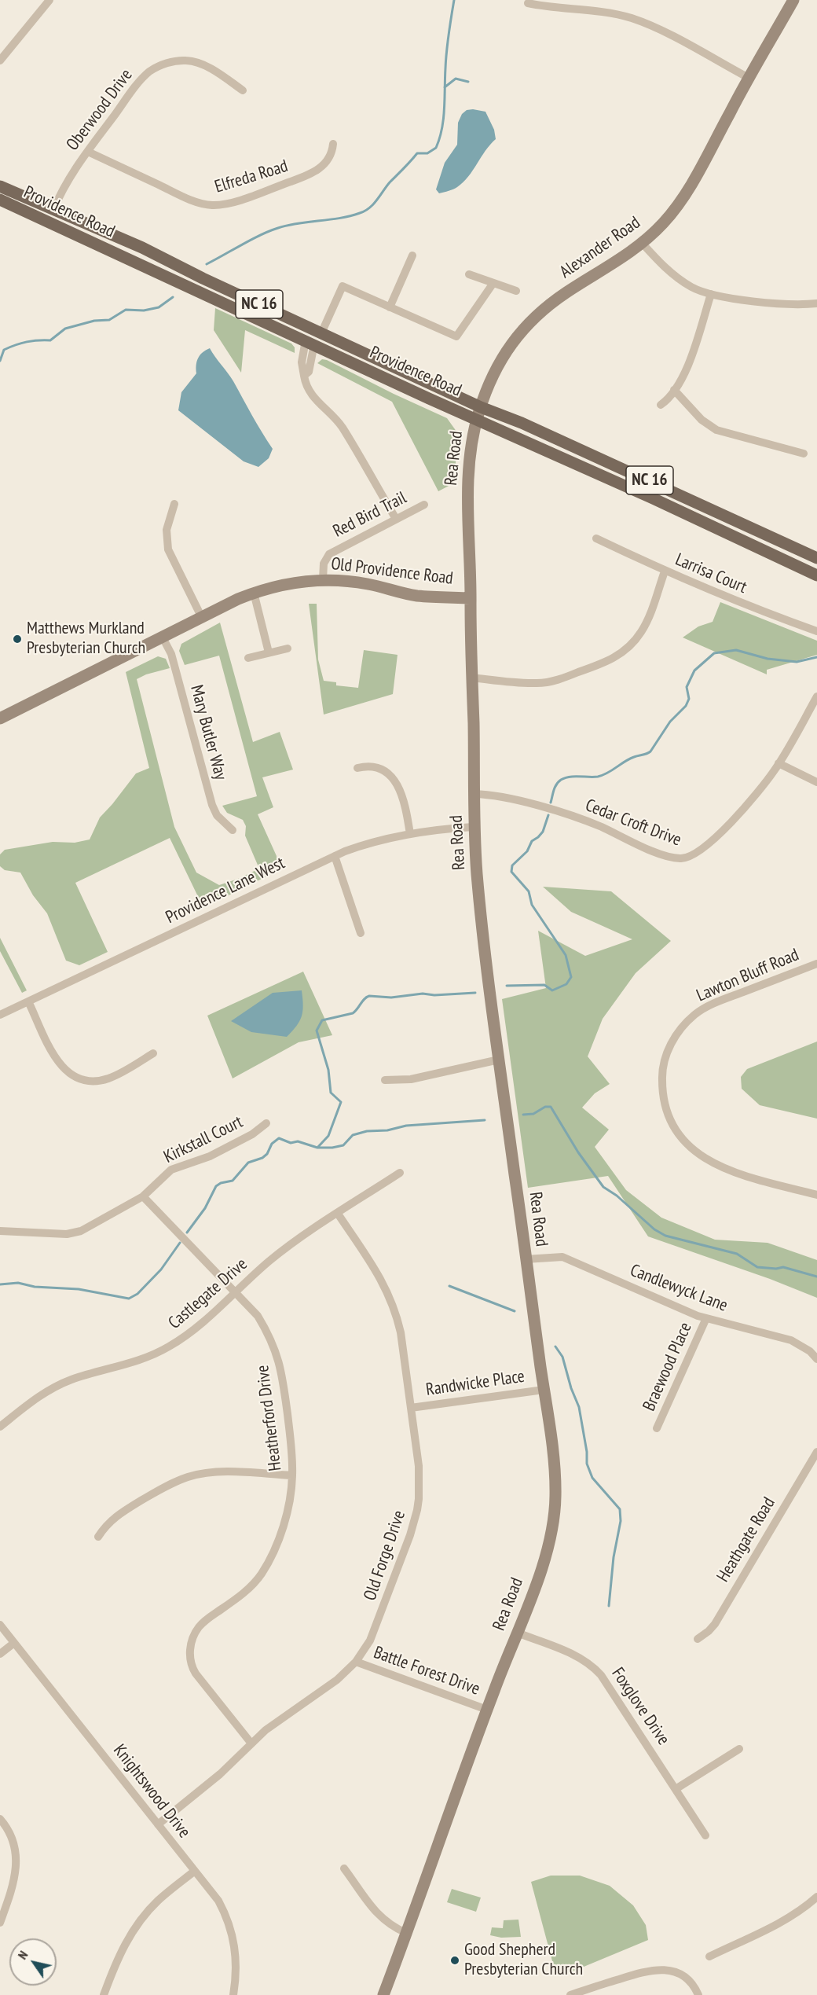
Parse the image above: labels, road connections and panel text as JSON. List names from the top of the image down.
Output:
{
  "streets": {
    "main road": [
      "Providence Road",
      "Alexander Road",
      "NC 16",
      "Rea Road",
      "Old Providence Road"
    ],
    "street": [
      "Oberwood Drive",
      "Elfreda Road",
      "Red Bird Trail",
      "Larrisa Court",
      "Mary Butler Way",
      "Cedar Croft Drive",
      "Providence Lane West",
      "Lawton Bluff Road",
      "Kirkstall Court",
      "Candlewyck Lane",
      "Castlegate Drive",
      "Braewood Place",
      "Randwicke Place",
      "Heatherford Drive",
      "Heathgate Road",
      "Old Forge Drive",
      "Battle Forest Drive",
      "Foxglove Drive",
      "Knightswood Drive"
    ]
  },
  "crossings": [
    ["Oberwood Drive", "Elfreda Road"],
    ["Oberwood Drive", "Providence Road"],
    ["Providence Road", "Alexander Road"],
    ["Providence Road", "Rea Road"],
    ["Alexander Road", "Rea Road"],
    ["Rea Road", "Old Providence Road"],
    ["Rea Road", "Cedar Croft Drive"],
    ["Rea Road", "Providence Lane West"],
    ["Rea Road", "Candlewyck Lane"],
    ["Rea Road", "Randwicke Place"],
    ["Rea Road", "Battle Forest Drive"],
    ["Rea Road", "Foxglove Drive"],
    ["Red Bird Trail", "Old Providence Road"],
    ["Old Providence Road", "Mary Butler Way"],
    ["Kirkstall Court", "Heatherford Drive"],
    ["Candlewyck Lane", "Braewood Place"],
    ["Castlegate Drive", "Heatherford Drive"],
    ["Castlegate Drive", "Old Forge Drive"],
    ["Randwicke Place", "Old Forge Drive"],
    ["Heatherford Drive", "Old Forge Drive"],
    ["Old Forge Drive", "Battle Forest Drive"],
    ["Old Forge Drive", "Knightswood Drive"]
  ],
  "places": ["Matthews Murkland Presbyterian Church", "Good Shepherd Presbyterian Church"],
  "north": "top left"
}
